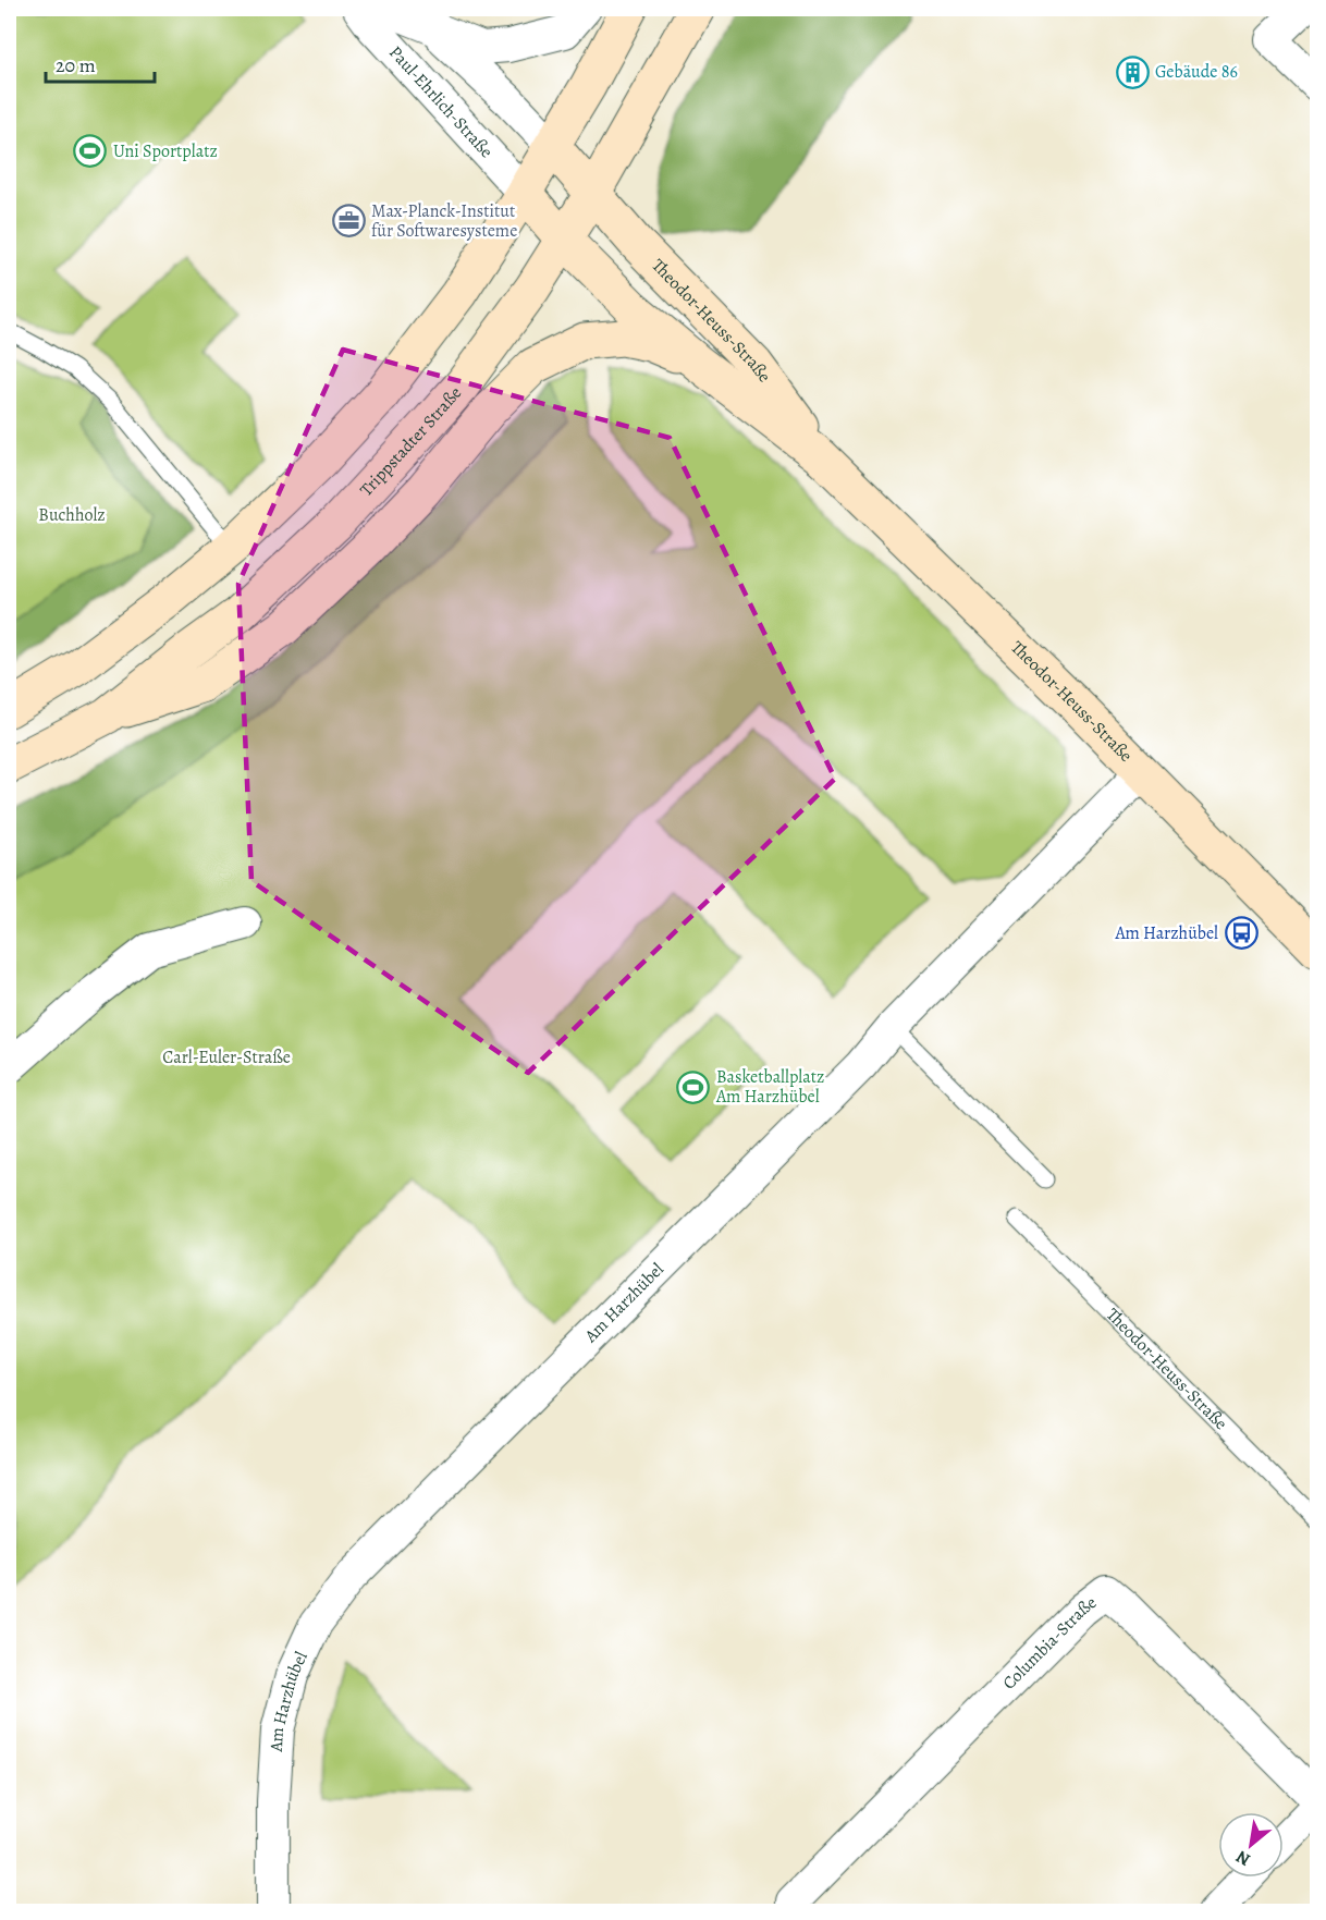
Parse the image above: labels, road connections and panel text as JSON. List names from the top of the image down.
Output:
{
  "streets": {
    "street": [
      "Paul-Ehrlich-Straße",
      "Theodor-Heuss-Straße",
      "Trippstadter Straße",
      "Am Harzhübel",
      "Columbia-Straße"
    ]
  },
  "crossings": [
    ["Paul-Ehrlich-Straße", "Theodor-Heuss-Straße"],
    ["Theodor-Heuss-Straße", "Trippstadter Straße"],
    ["Theodor-Heuss-Straße", "Am Harzhübel"]
  ],
  "parks": ["Buchholz", "Carl-Euler-Straße"],
  "places": {
    "building": ["Gebäude 86"],
    "sports": ["Uni Sportplatz", "Basketballplatz Am Harzhübel"],
    "office": ["Max-Planck-Institut für Softwaresysteme"],
    "bus stop": ["Am Harzhübel"]
  },
  "scale_bar": "20 m",
  "north": "bottom left"
}
